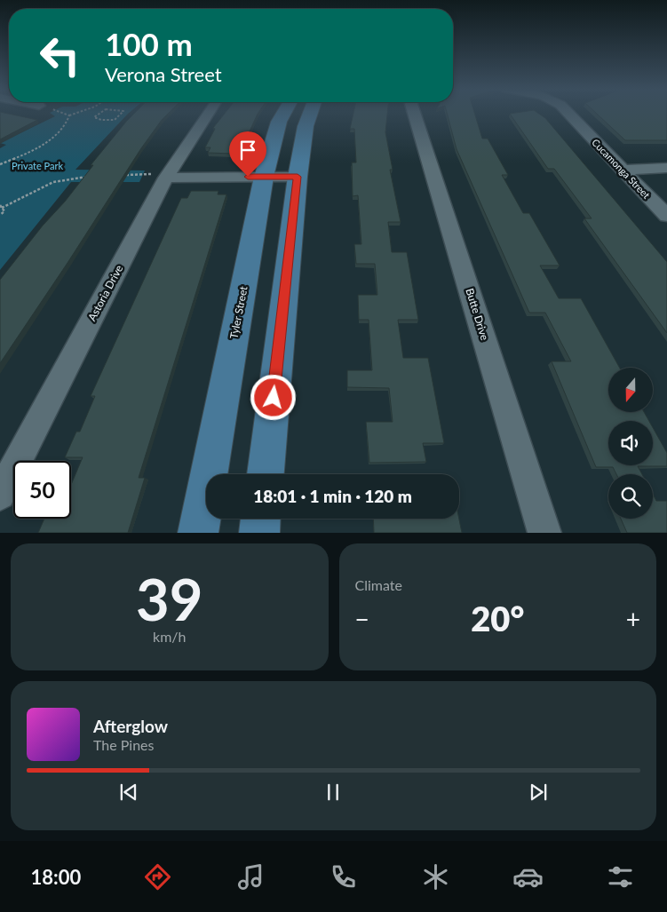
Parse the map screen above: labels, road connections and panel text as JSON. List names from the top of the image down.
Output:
{
  "streets": {
    "main road": ["Tyler Street"],
    "street": ["Cucamonga Street", "Astoria Drive", "Butte Drive"]
  },
  "parks": ["Private Park"],
  "north": "bottom",
  "page": {
    "turn": ["100 m", "Verona Street"],
    "limit": "50",
    "trip": "18:01 · 1 min · 120 m",
    "tile": [
      ["39", "km/h"],
      "Climate"
    ],
    "heat": ["−", "20°", "+"],
    "song": ["Afterglow", "The Pines"],
    "tabs": "18:00"
  }
}
